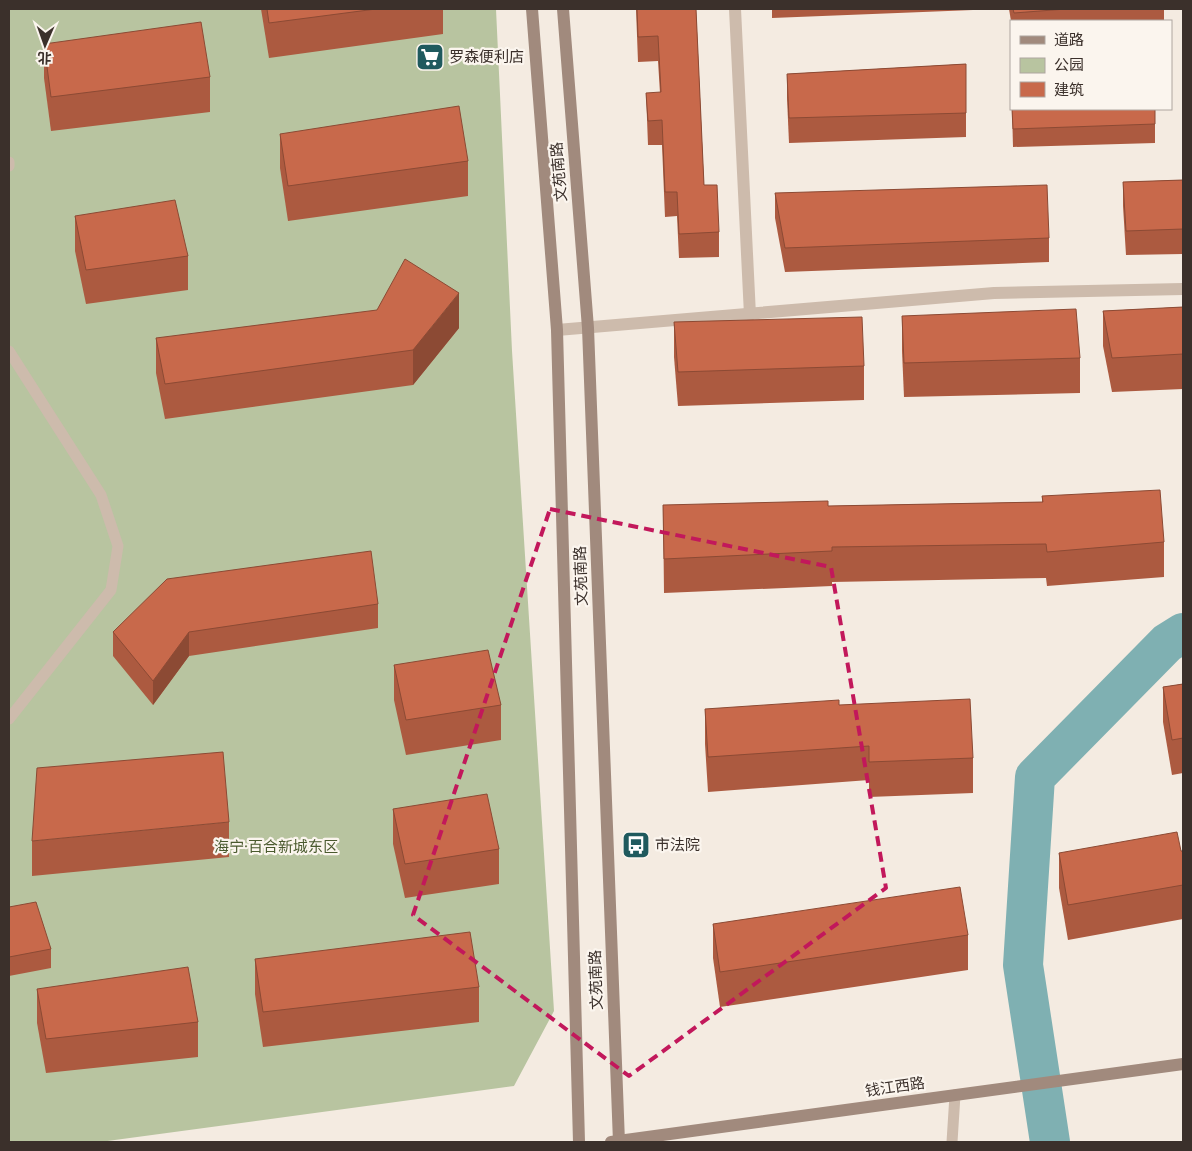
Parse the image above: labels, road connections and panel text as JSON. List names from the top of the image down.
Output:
{
  "streets": {
    "main road": ["文苑南路", "钱江西路"]
  },
  "crossings": [
    ["文苑南路", "钱江西路"]
  ],
  "parks": ["海宁·百合新城东区"],
  "places": {
    "supermarket": ["罗森便利店"],
    "bus stop": ["市法院"]
  },
  "legend": ["道路", "公园", "建筑"],
  "north": "bottom"
}
